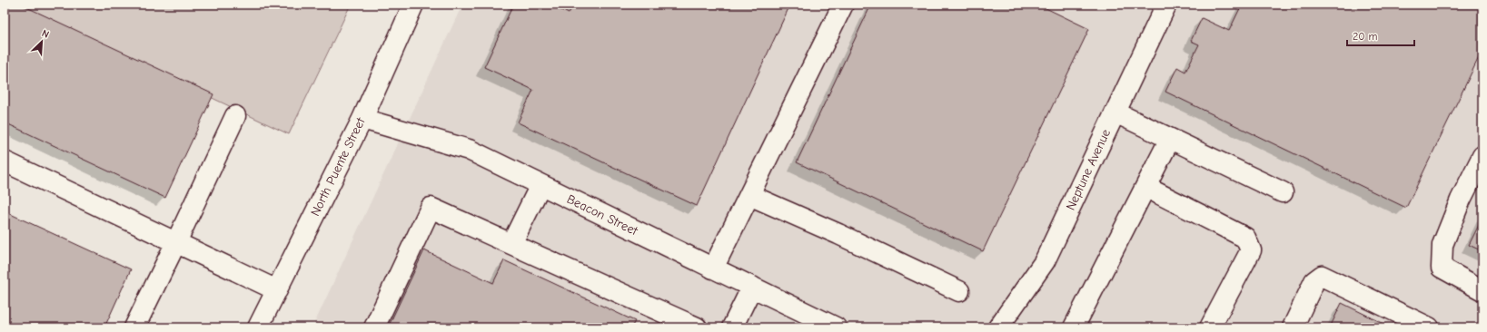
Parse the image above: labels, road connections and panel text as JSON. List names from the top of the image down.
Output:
{
  "streets": {
    "street": ["North Puente Street", "Neptune Avenue", "Beacon Street"]
  },
  "crossings": [
    ["North Puente Street", "Beacon Street"]
  ],
  "scale_bar": "20 m",
  "north": "top right"
}
